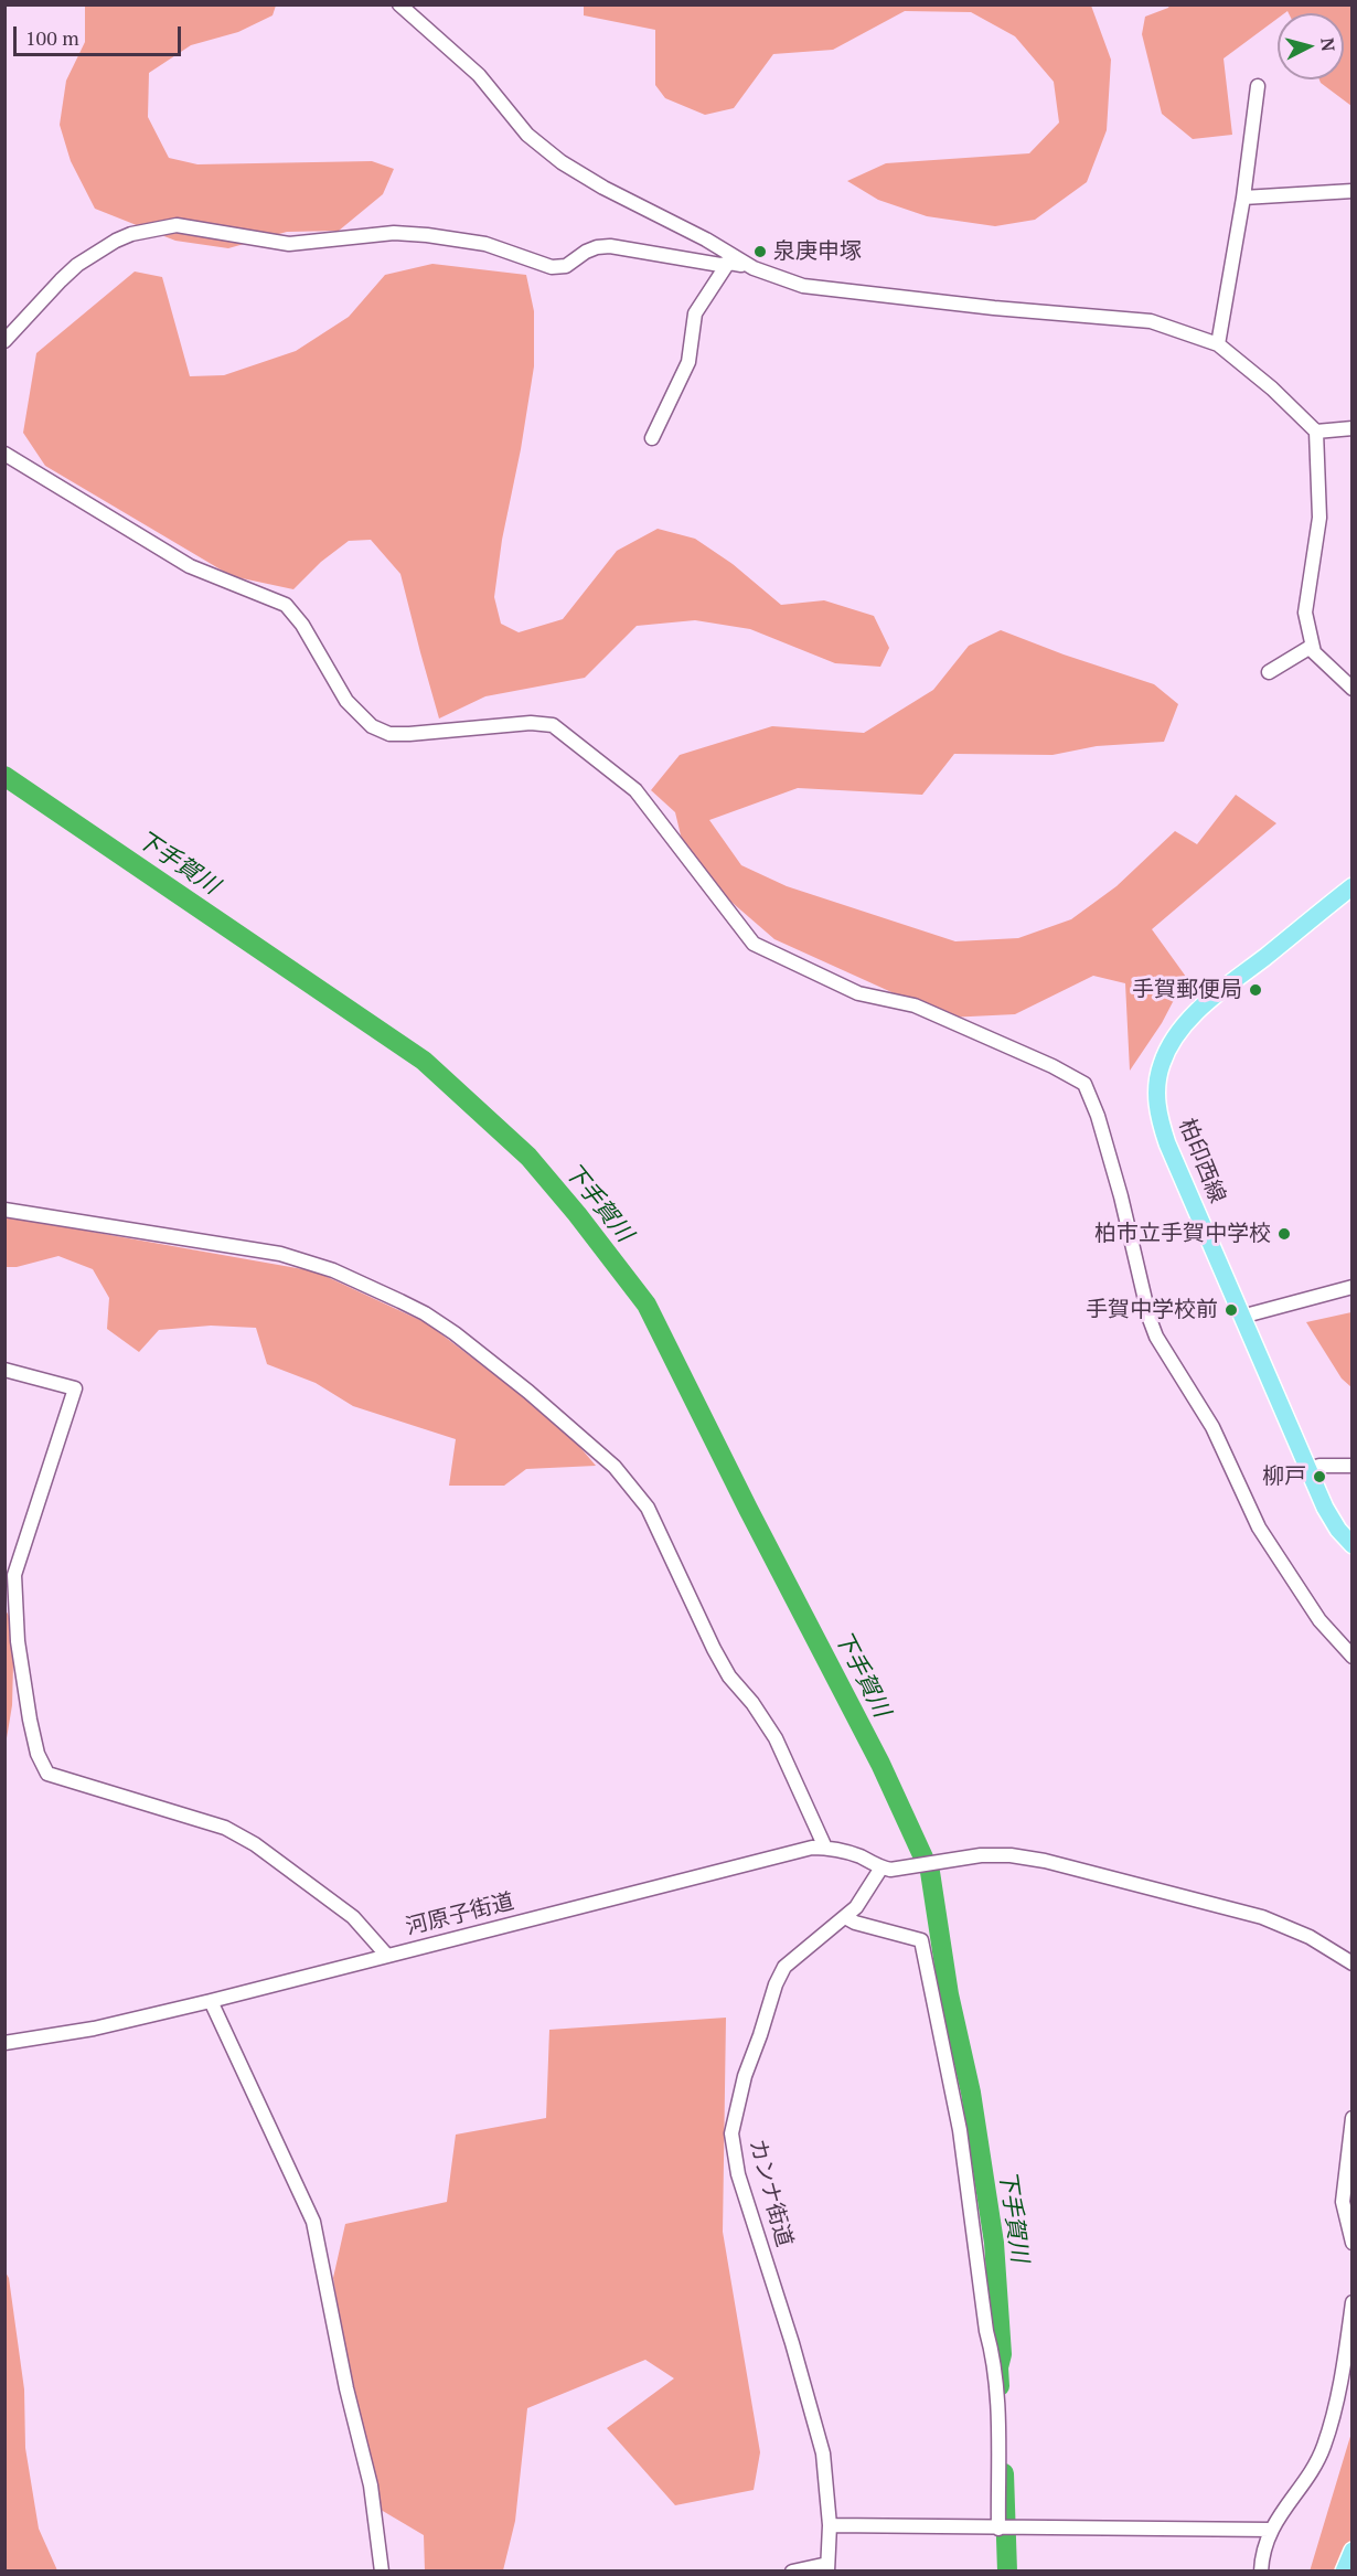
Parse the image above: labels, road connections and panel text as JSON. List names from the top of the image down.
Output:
{
  "streets": {
    "main road": ["柏印西線"],
    "street": ["河原子街道", "カンナ街道"]
  },
  "crossings": [
    ["河原子街道", "カンナ街道"]
  ],
  "water": ["下手賀川"],
  "places": [
    "泉庚申塚",
    "手賀郵便局",
    "柏市立手賀中学校",
    "手賀中学校前",
    "柳戸"
  ],
  "scale_bar": "100 m",
  "north": "right"
}
